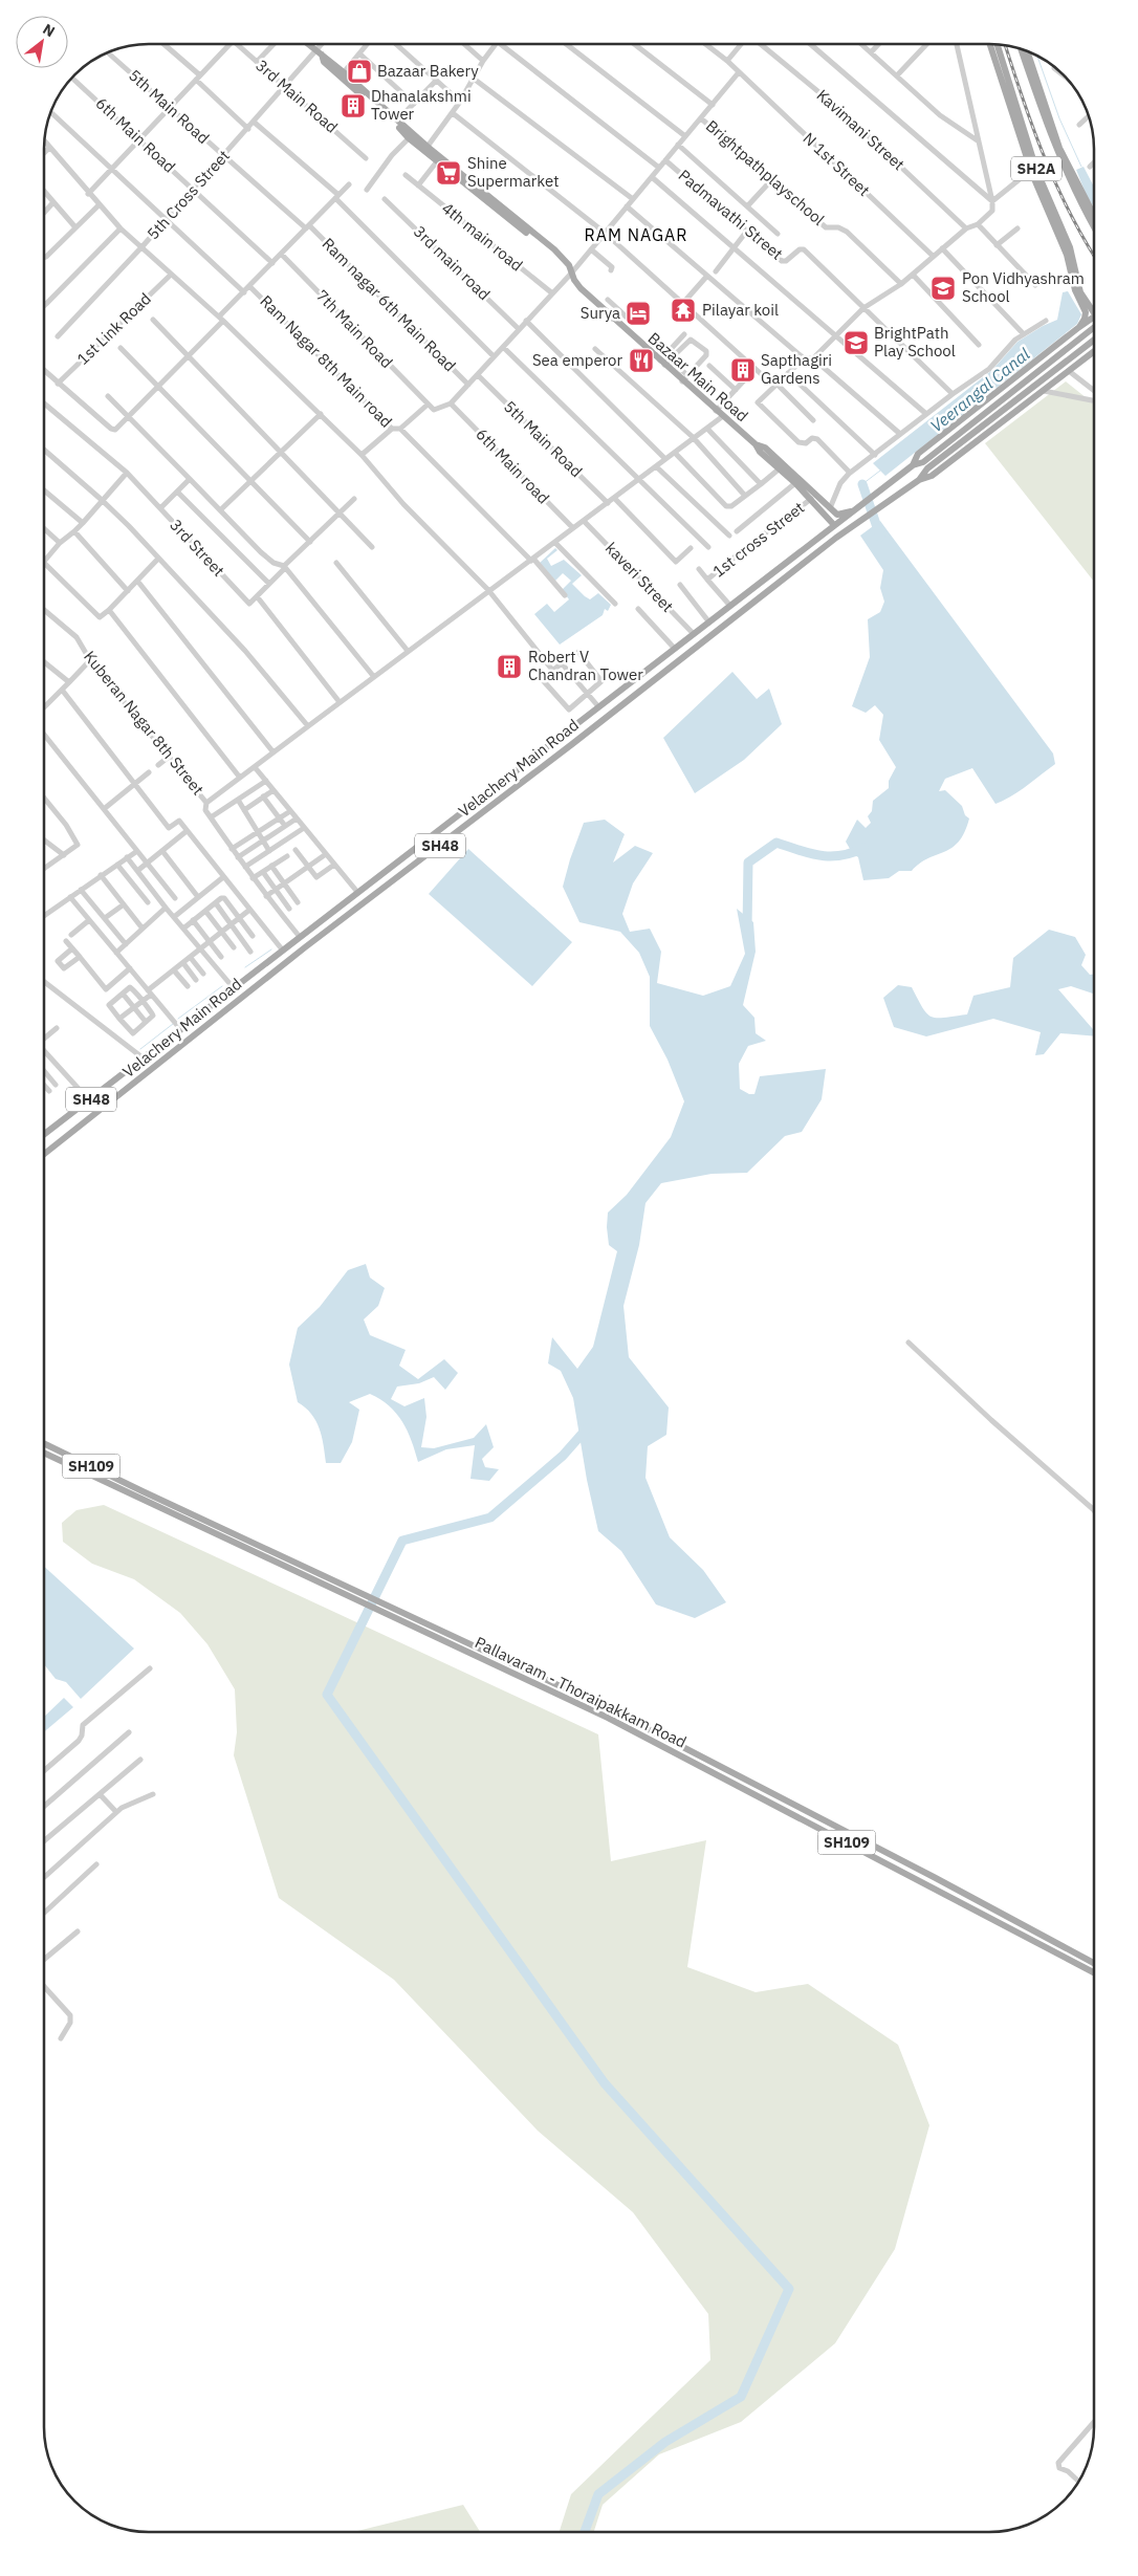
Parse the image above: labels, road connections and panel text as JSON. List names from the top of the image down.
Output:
{
  "streets": {
    "main road": [
      "SH2A",
      "Bazaar Main Road",
      "Velachery Main Road",
      "SH48",
      "SH109",
      "Pallavaram - Thoraipakkam Road"
    ],
    "street": [
      "3rd Main Road",
      "5th Main Road",
      "Kavimani Street",
      "6th Main Road",
      "N 1st Street",
      "Brightpathplayschool",
      "5th Cross Street",
      "Padmavathi Street",
      "4th main road",
      "3rd main road",
      "Ram nagar 6th Main Road",
      "1st Link Road",
      "7th Main Road",
      "Ram Nagar 8th Main road",
      "6th Main road",
      "1st cross Street",
      "3rd Street",
      "kaveri Street",
      "Kuberan Nagar 8th Street"
    ]
  },
  "crossings": [
    ["3rd Main Road", "5th Cross Street"],
    ["5th Main Road", "5th Cross Street"],
    ["5th Main Road", "Ram nagar 6th Main Road"],
    ["5th Main Road", "Kuberan Nagar 8th Street"],
    ["6th Main Road", "5th Cross Street"],
    ["7th Main Road", "Ram Nagar 8th Main road"],
    ["Bazaar Main Road", "1st cross Street"],
    ["Bazaar Main Road", "Kuberan Nagar 8th Street"],
    ["Bazaar Main Road", "Velachery Main Road"],
    ["6th Main road", "Kuberan Nagar 8th Street"],
    ["1st cross Street", "Velachery Main Road"],
    ["kaveri Street", "Kuberan Nagar 8th Street"],
    ["kaveri Street", "Velachery Main Road"],
    ["Velachery Main Road", "SH48"]
  ],
  "districts": ["RAM NAGAR"],
  "water": ["Veerangal Canal"],
  "places": {
    "shop": ["Bazaar Bakery"],
    "building": ["Dhanalakshmi Tower", "Sapthagiri Gardens", "Robert V Chandran Tower"],
    "supermarket": ["Shine Supermarket"],
    "school or university": ["Pon Vidhyashram School", "BrightPath Play School"],
    "temple": ["Pilayar koil"],
    "hotel": ["Surya"],
    "restaurant": ["Sea emperor"]
  },
  "north": "top right"
}
